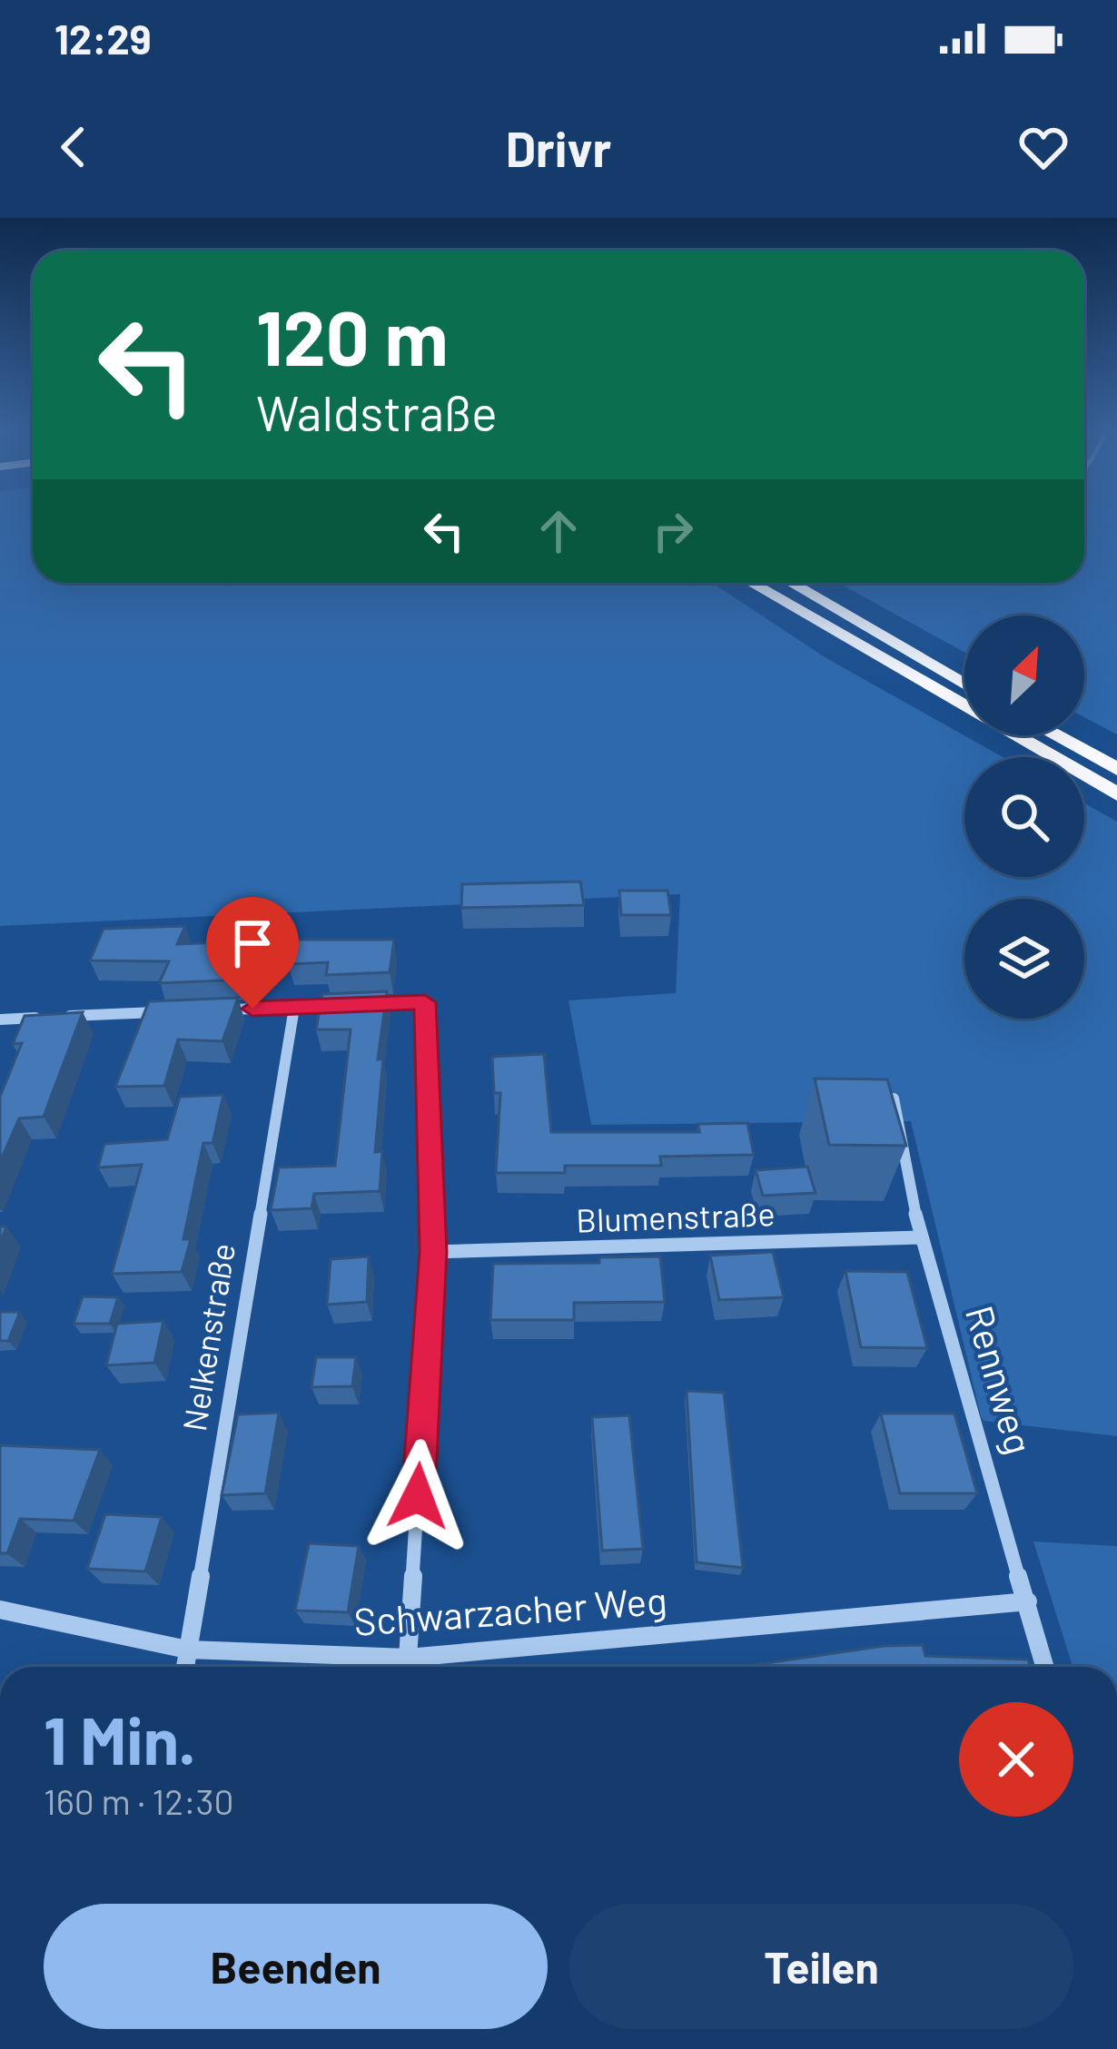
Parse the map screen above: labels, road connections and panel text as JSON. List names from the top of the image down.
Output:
{
  "streets": {
    "street": [
      "Blumenstraße",
      "Nelkenstraße",
      "Rennweg",
      "Schwarzacher Weg"
    ]
  },
  "crossings": [
    ["Blumenstraße", "Rennweg"],
    ["Nelkenstraße", "Schwarzacher Weg"],
    ["Rennweg", "Schwarzacher Weg"]
  ],
  "north": "top right",
  "page": {
    "status": "12:29",
    "header": "Drivr",
    "turn": ["120 m", "Waldstraße"],
    "heading": ["1 Min.", "160 m · 12:30"],
    "buttons": ["Beenden", "Teilen"]
  }
}
